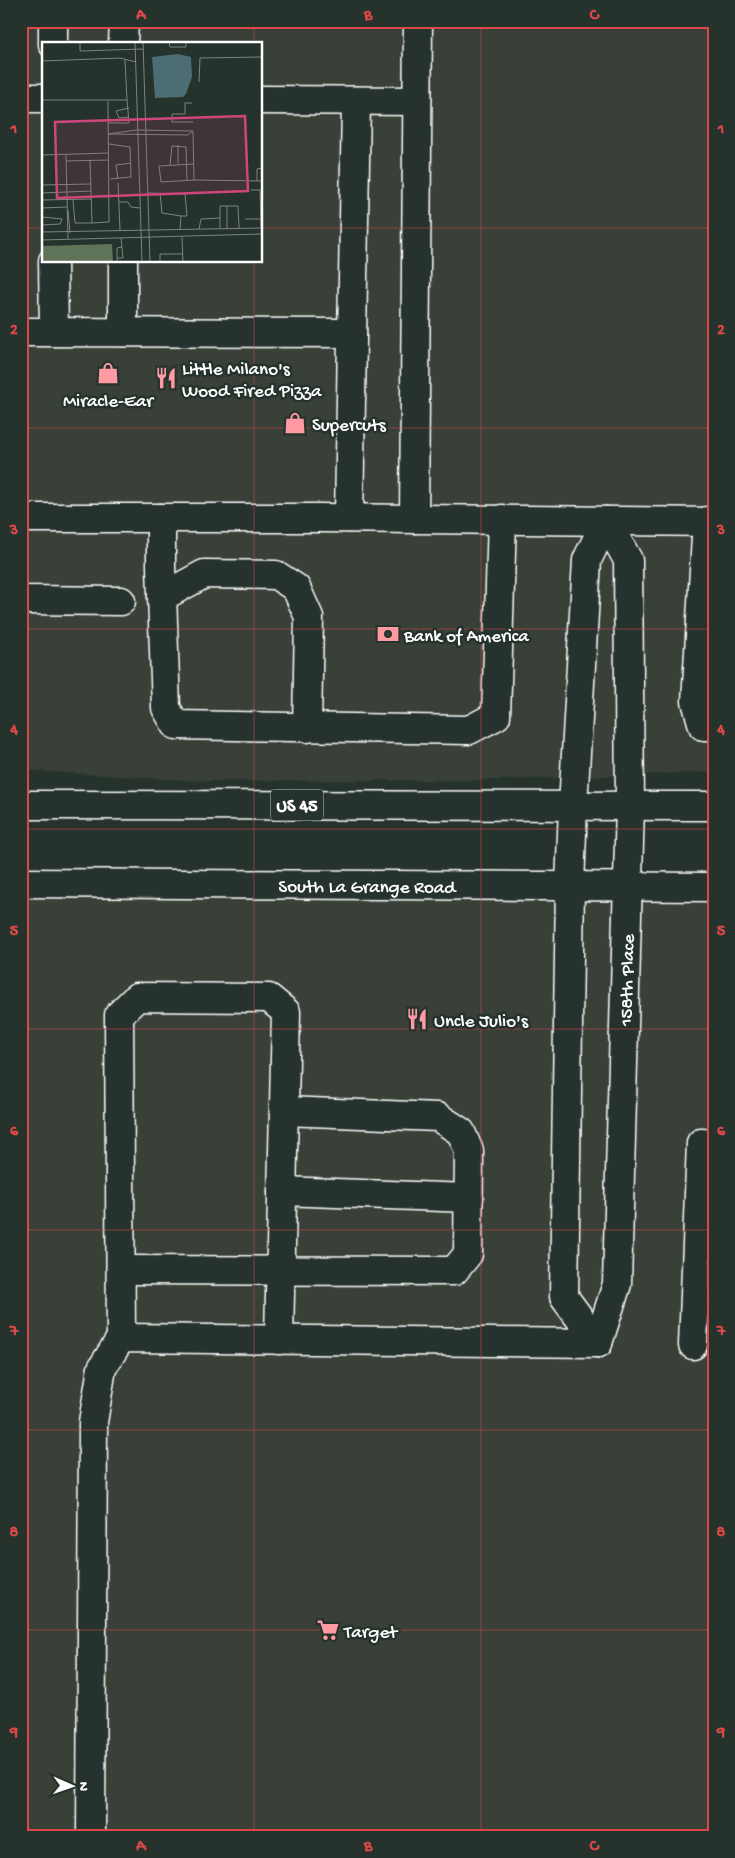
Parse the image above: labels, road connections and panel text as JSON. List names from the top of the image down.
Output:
{
  "streets": {
    "main road": ["US 45", "South La Grange Road", "158th Place"]
  },
  "crossings": [
    ["US 45", "158th Place"],
    ["South La Grange Road", "158th Place"]
  ],
  "places": {
    "shop": ["Miracle-Ear", "Supercuts"],
    "restaurant": ["Little Milano's Wood Fired Pizza", "Uncle Julio's"],
    "bank": ["Bank of America"],
    "supermarket": ["Target"]
  },
  "north": "right",
  "grid": {
    "columns": ["A", "B", "C"],
    "rows": [
      "1",
      "2",
      "3",
      "4",
      "5",
      "6",
      "7",
      "8",
      "9"
    ]
  }
}
